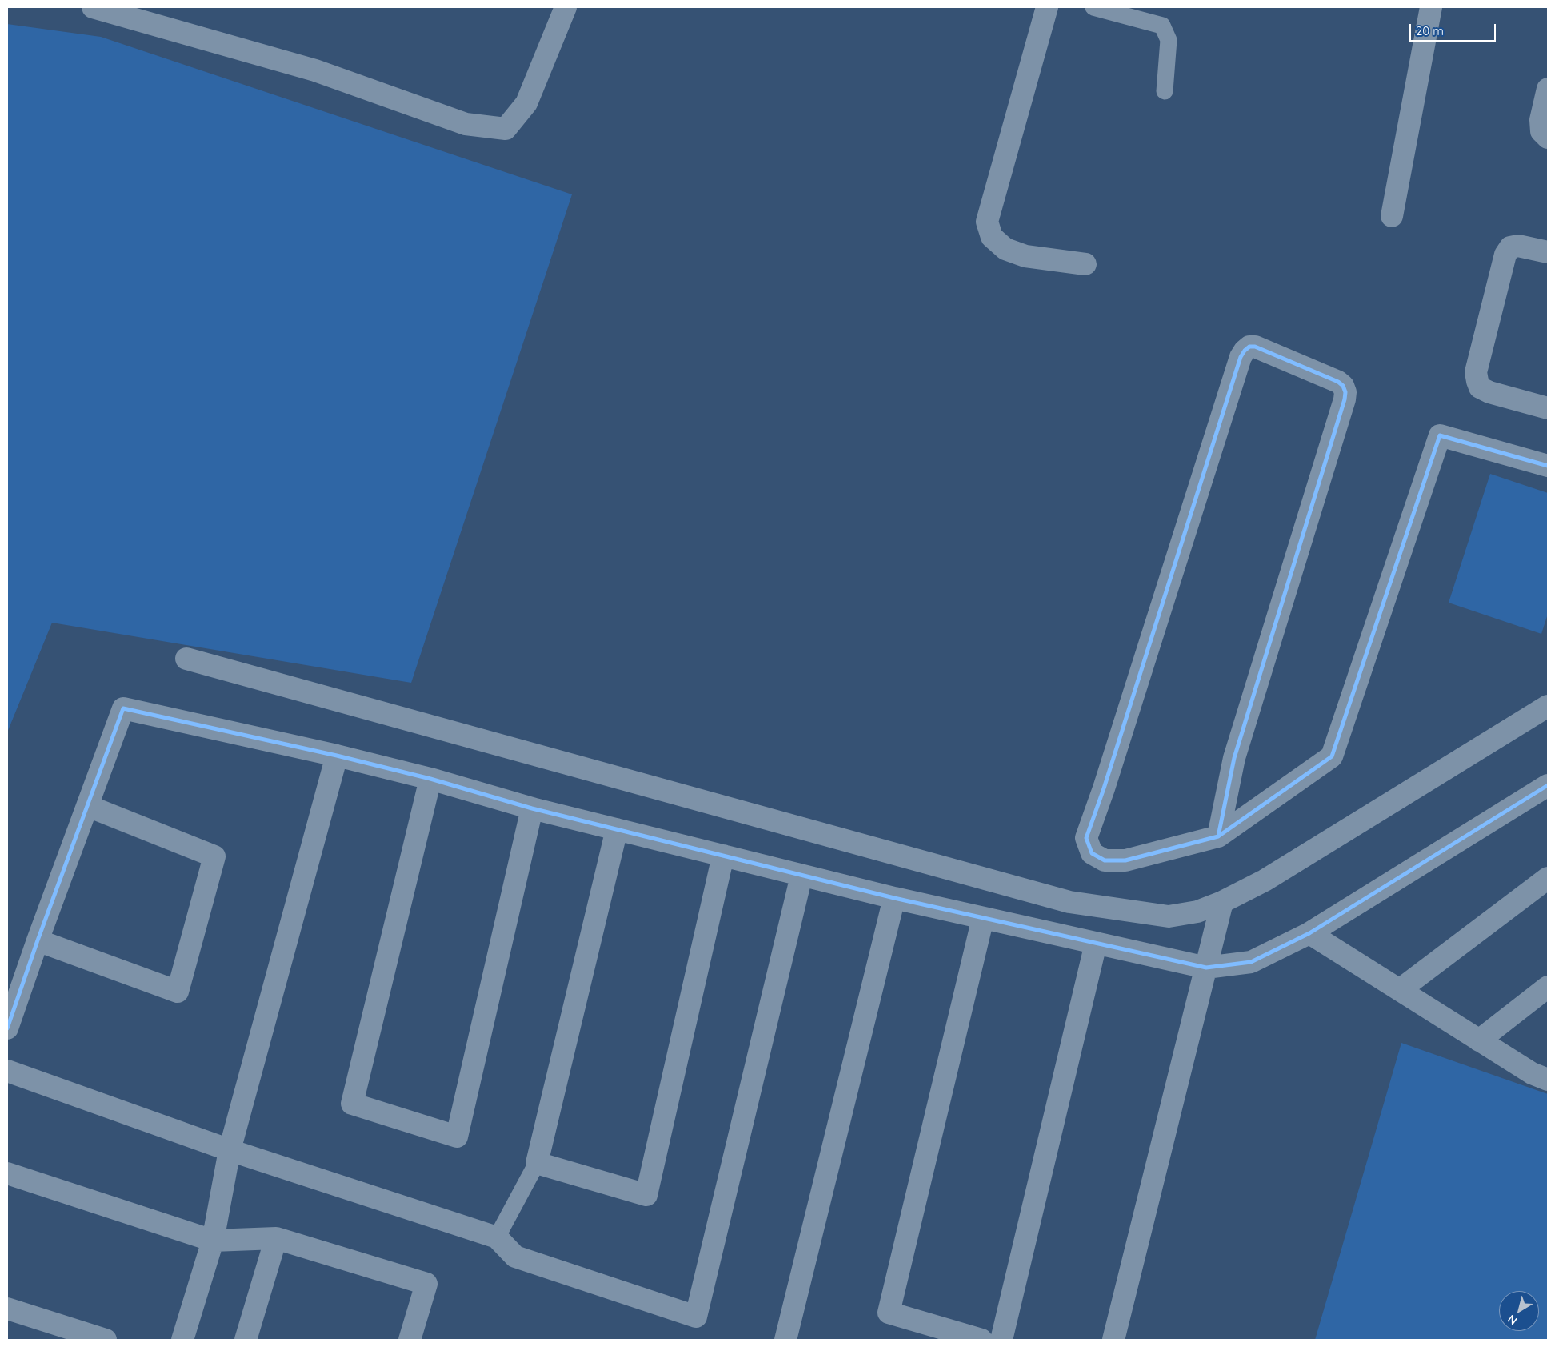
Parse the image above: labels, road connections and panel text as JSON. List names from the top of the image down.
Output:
{
  "scale_bar": "20 m",
  "north": "bottom left"
}
